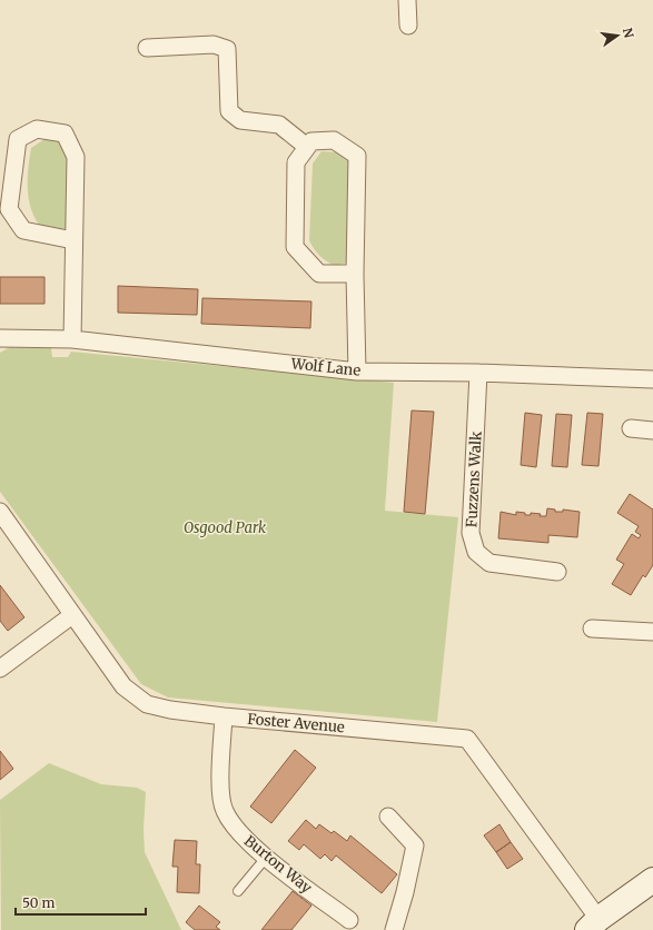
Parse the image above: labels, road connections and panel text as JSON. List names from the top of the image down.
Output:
{
  "streets": {
    "street": [
      "Wolf Lane",
      "Fuzzens Walk",
      "Foster Avenue",
      "Burton Way"
    ]
  },
  "crossings": [
    ["Wolf Lane", "Fuzzens Walk"],
    ["Foster Avenue", "Burton Way"]
  ],
  "parks": ["Osgood Park"],
  "scale_bar": "50 m",
  "north": "right"
}
